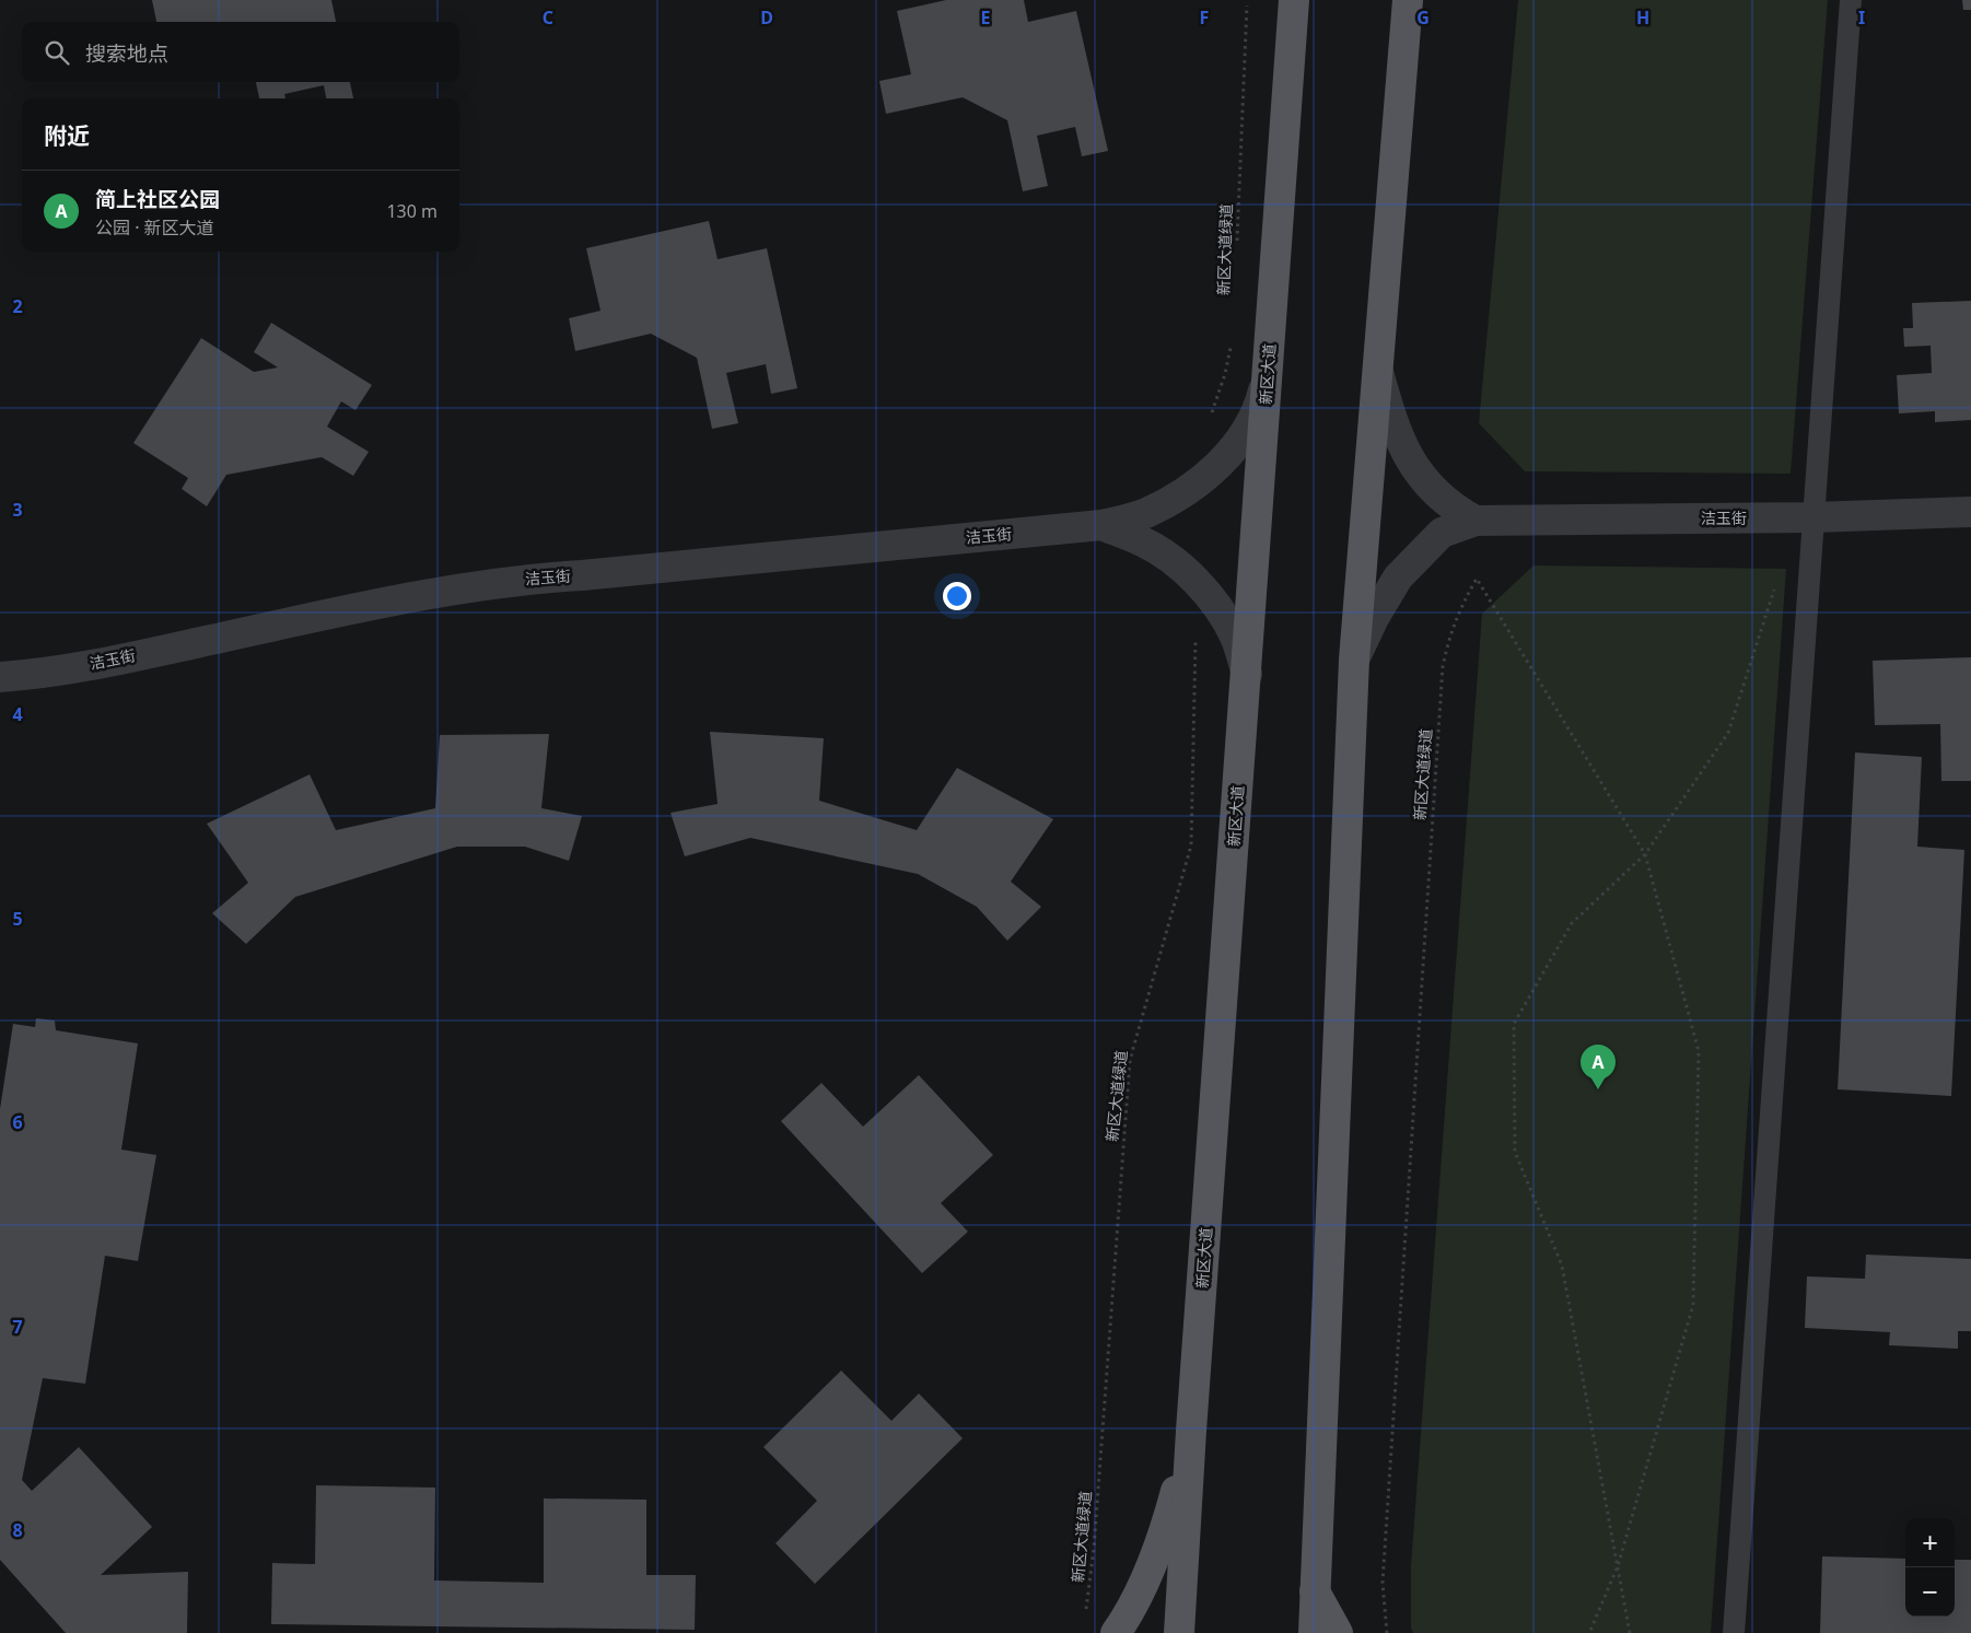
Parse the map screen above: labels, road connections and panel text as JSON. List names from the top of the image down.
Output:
{
  "streets": {
    "main road": ["新区大道"],
    "street": ["洁玉街"],
    "path": ["新区大道绿道"]
  },
  "crossings": [
    ["新区大道", "洁玉街"]
  ],
  "page": {
    "search": "搜索地点",
    "heading": "附近",
    "list": [
      {
        "mark": "A",
        "name": "简上社区公园",
        "note": "公园 · 新区大道",
        "value": "130 m"
      }
    ],
    "pins": "A",
    "map_buttons": ["+", "−"]
  },
  "grid": {
    "columns": [
      "C",
      "D",
      "E",
      "F",
      "G",
      "H",
      "I"
    ],
    "rows": [
      "2",
      "3",
      "4",
      "5",
      "6",
      "7",
      "8"
    ]
  }
}
